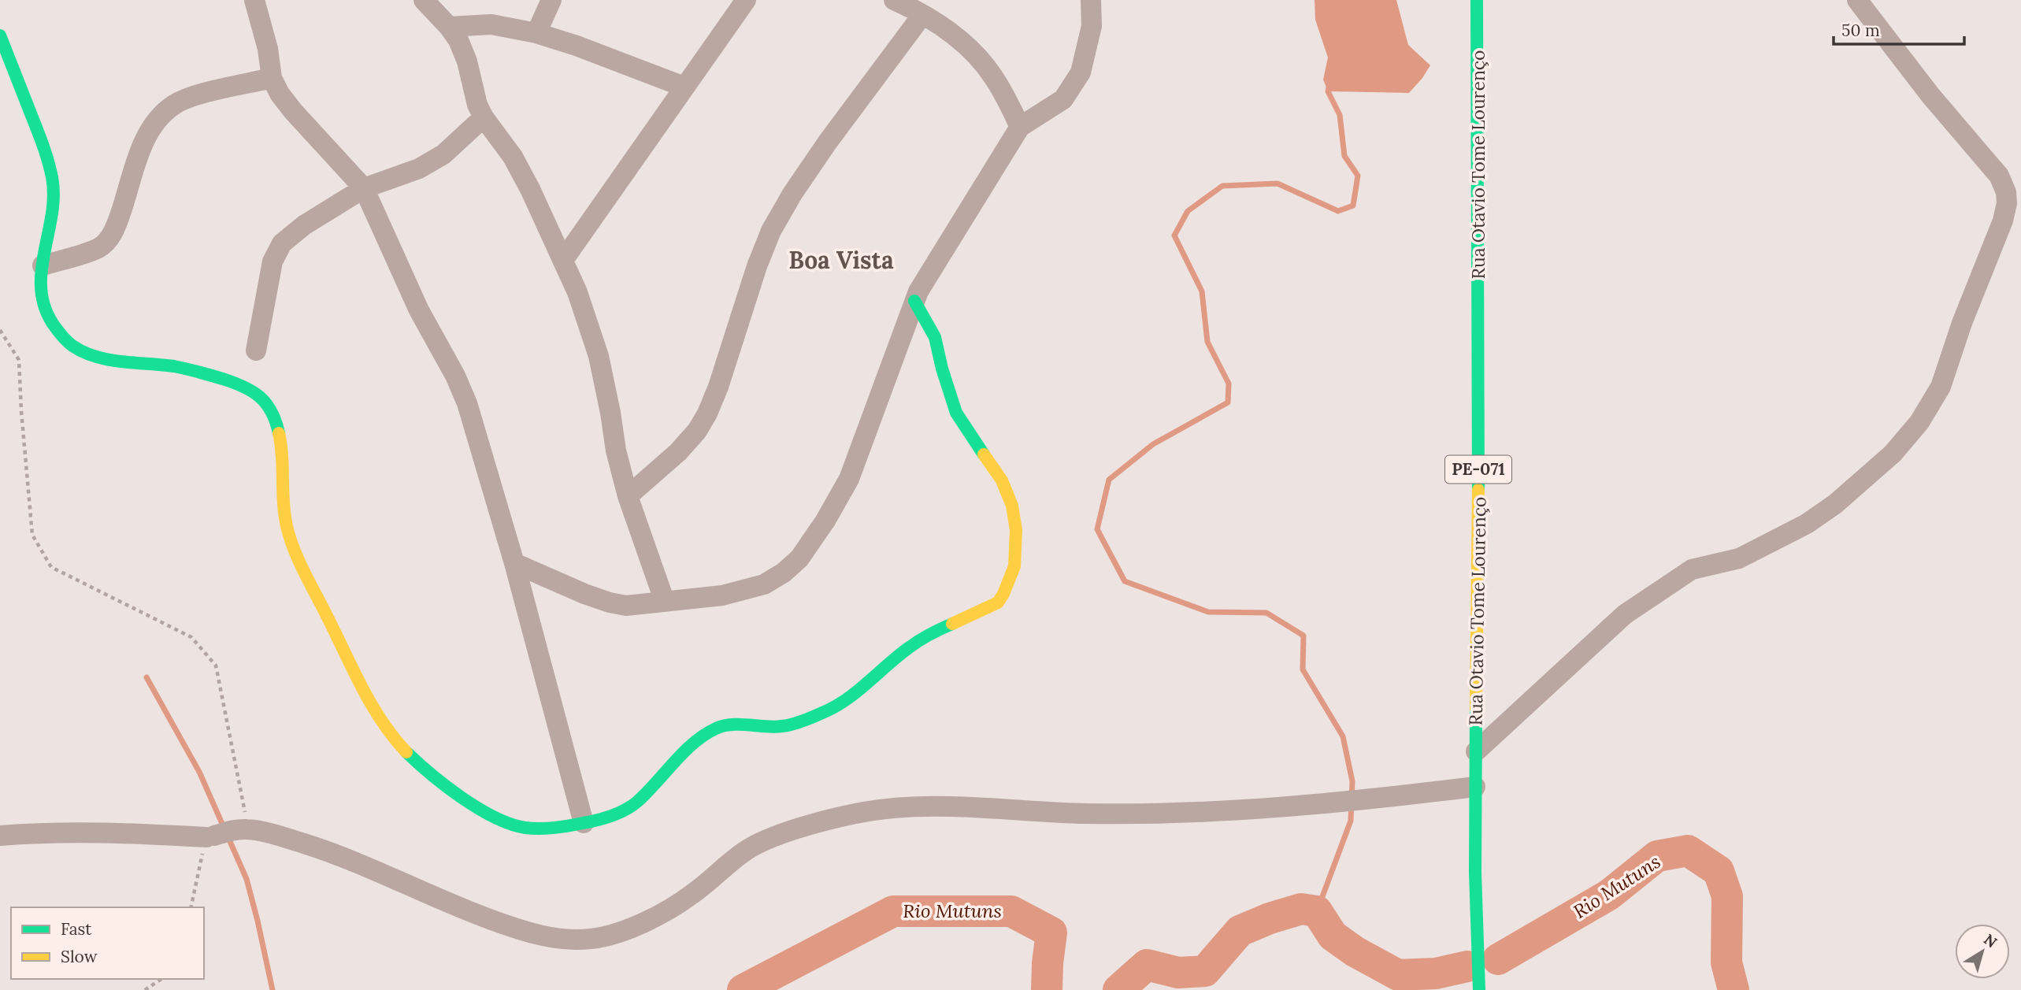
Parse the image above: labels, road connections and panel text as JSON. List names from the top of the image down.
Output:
{
  "streets": {
    "street": ["Rua Otavio Tome Lourenço", "PE-071"]
  },
  "districts": ["Boa Vista"],
  "water": ["Rio Mutuns"],
  "legend": ["Fast", "Slow"],
  "scale_bar": "50 m",
  "north": "top right"
}
